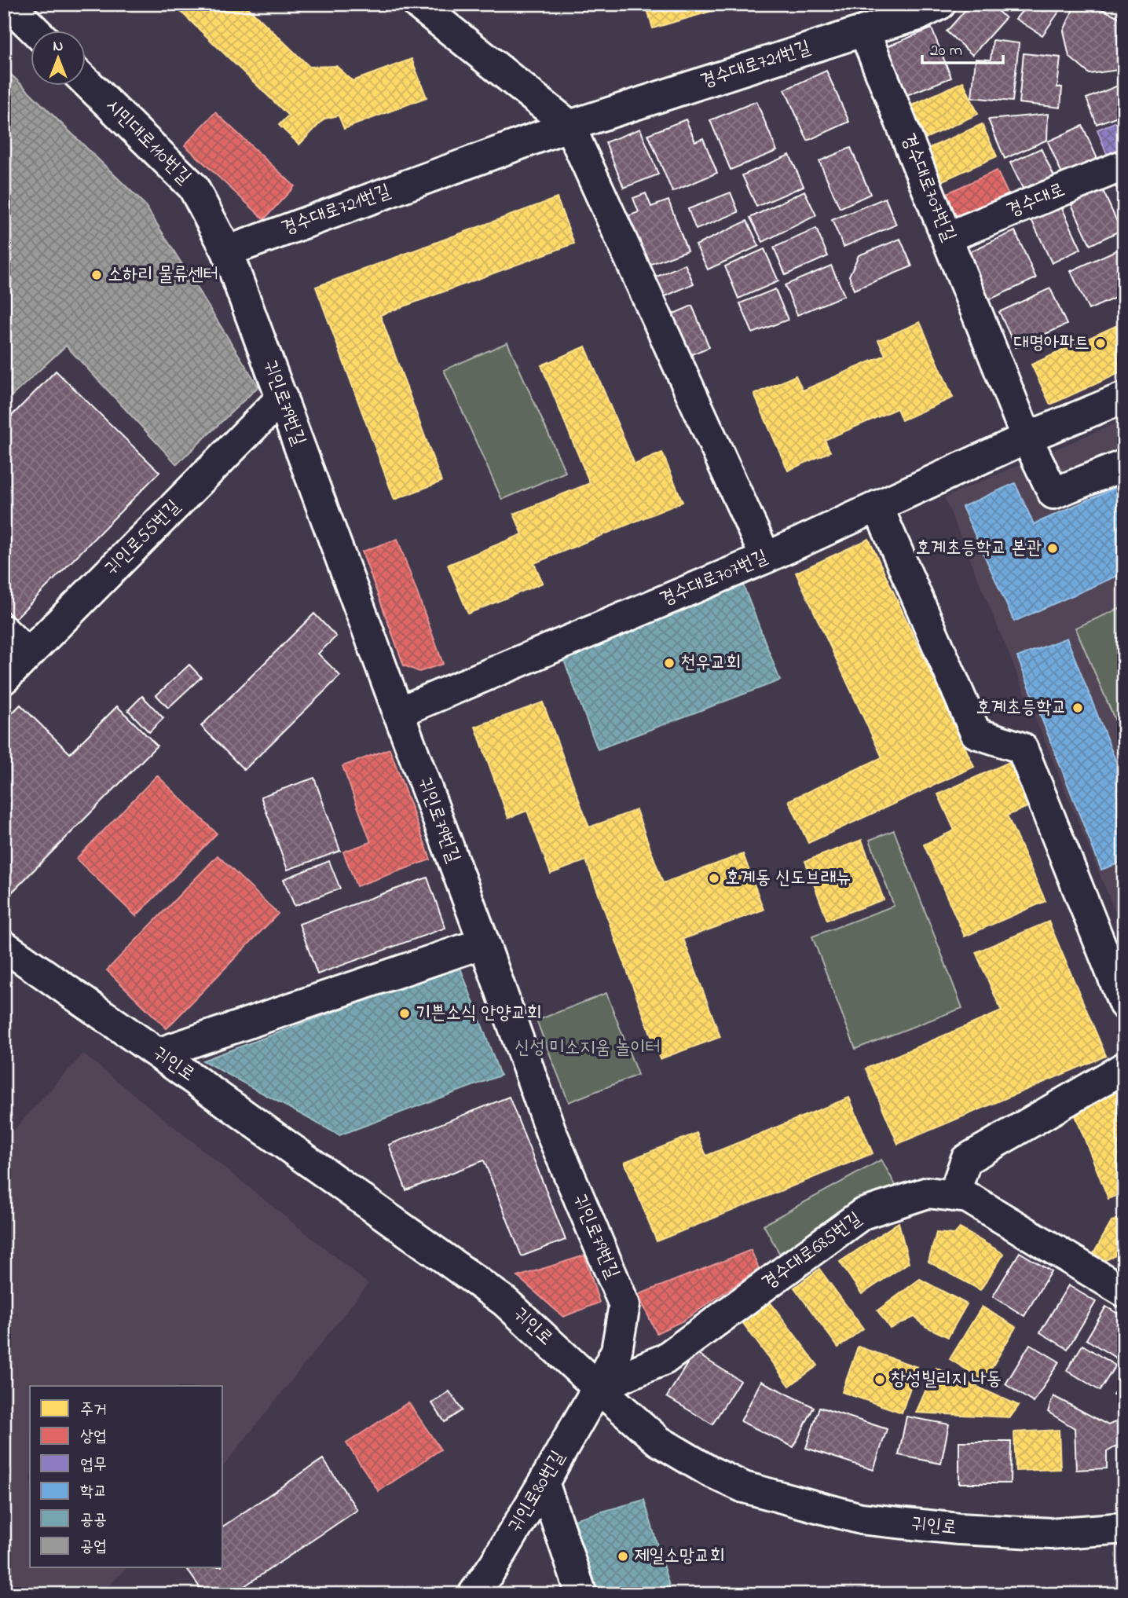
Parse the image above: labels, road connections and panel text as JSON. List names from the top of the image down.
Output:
{
  "streets": {
    "street": [
      "경수대로721번길",
      "시민대로110번길",
      "경수대로707번길",
      "경수대로",
      "귀인로79번길",
      "귀인로55번길",
      "귀인로",
      "경수대로685번길",
      "귀인로80번길"
    ]
  },
  "crossings": [
    ["경수대로721번길", "시민대로110번길"],
    ["경수대로721번길", "경수대로707번길"],
    ["경수대로721번길", "귀인로79번길"],
    ["시민대로110번길", "귀인로79번길"],
    ["경수대로707번길", "경수대로"],
    ["경수대로707번길", "귀인로79번길"],
    ["귀인로79번길", "귀인로55번길"],
    ["귀인로79번길", "귀인로"],
    ["귀인로79번길", "경수대로685번길"],
    ["귀인로79번길", "귀인로80번길"],
    ["귀인로", "경수대로685번길"],
    ["귀인로", "귀인로80번길"],
    ["경수대로685번길", "귀인로80번길"]
  ],
  "parks": ["신성 미소지움 놀이터"],
  "places": [
    "소하리 물류센터",
    "대명아파트",
    "호계초등학교 본관",
    "천우교회",
    "호계초등학교",
    "호계동 신도브래뉴",
    "기쁜소식 안양교회",
    "창성빌리지 나동",
    "제일소망교회"
  ],
  "legend": [
    "주거",
    "상업",
    "업무",
    "학교",
    "공공",
    "공업"
  ],
  "scale_bar": "20 m",
  "north": "top"
}
